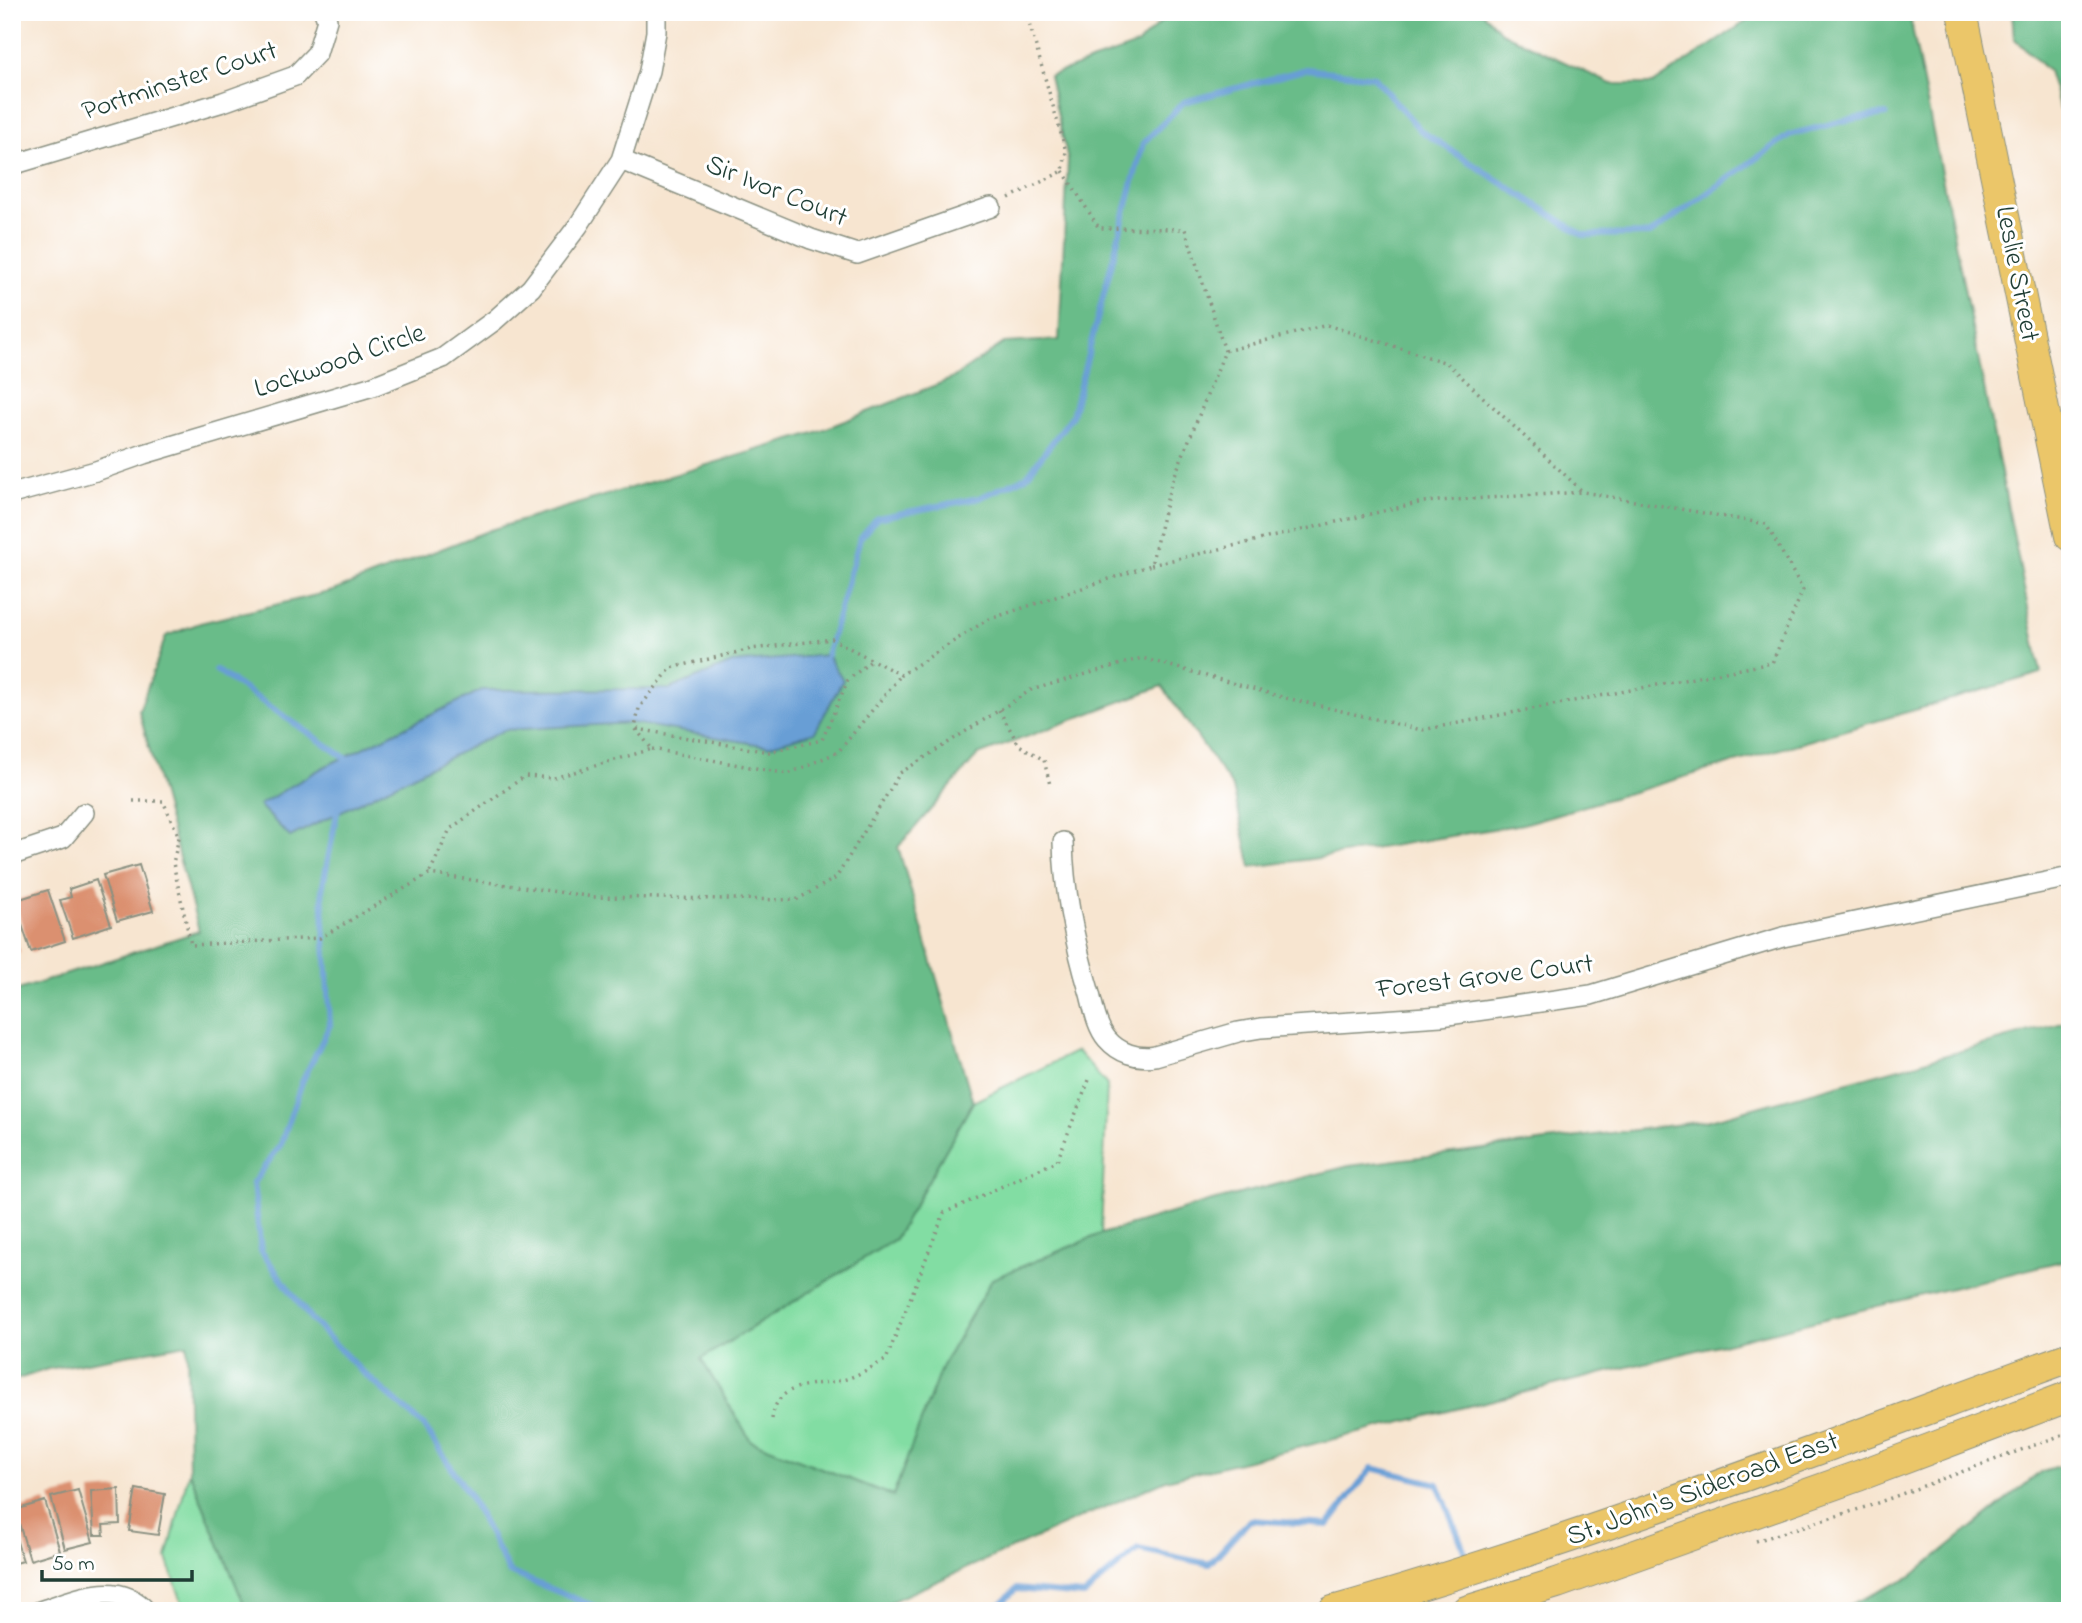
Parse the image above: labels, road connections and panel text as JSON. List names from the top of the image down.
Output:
{
  "streets": {
    "main road": ["Leslie Street", "St. John's Sideroad East"],
    "street": [
      "Portminster Court",
      "Sir Ivor Court",
      "Lockwood Circle",
      "Forest Grove Court"
    ]
  },
  "crossings": [
    ["Sir Ivor Court", "Lockwood Circle"]
  ],
  "scale_bar": "50 m"
}
